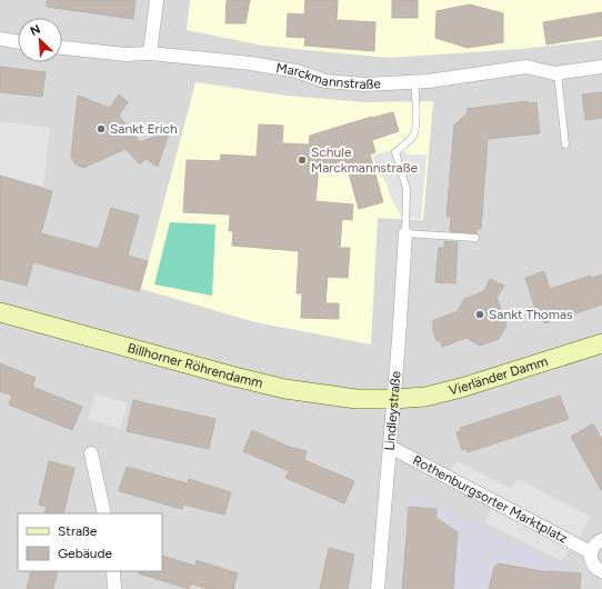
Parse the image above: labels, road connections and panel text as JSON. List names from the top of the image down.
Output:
{
  "streets": {
    "street": [
      "Marckmannstraße",
      "Billhorner Röhrendamm",
      "Vierländer Damm",
      "Lindleystraße",
      "Rothenburgsorter Marktplatz"
    ]
  },
  "crossings": [
    ["Billhorner Röhrendamm", "Vierländer Damm"],
    ["Billhorner Röhrendamm", "Lindleystraße"],
    ["Vierländer Damm", "Lindleystraße"],
    ["Lindleystraße", "Rothenburgsorter Marktplatz"]
  ],
  "places": ["Sankt Erich", "Schule Marckmannstraße", "Sankt Thomas"],
  "legend": ["Straße", "Gebäude"],
  "north": "top left"
}
